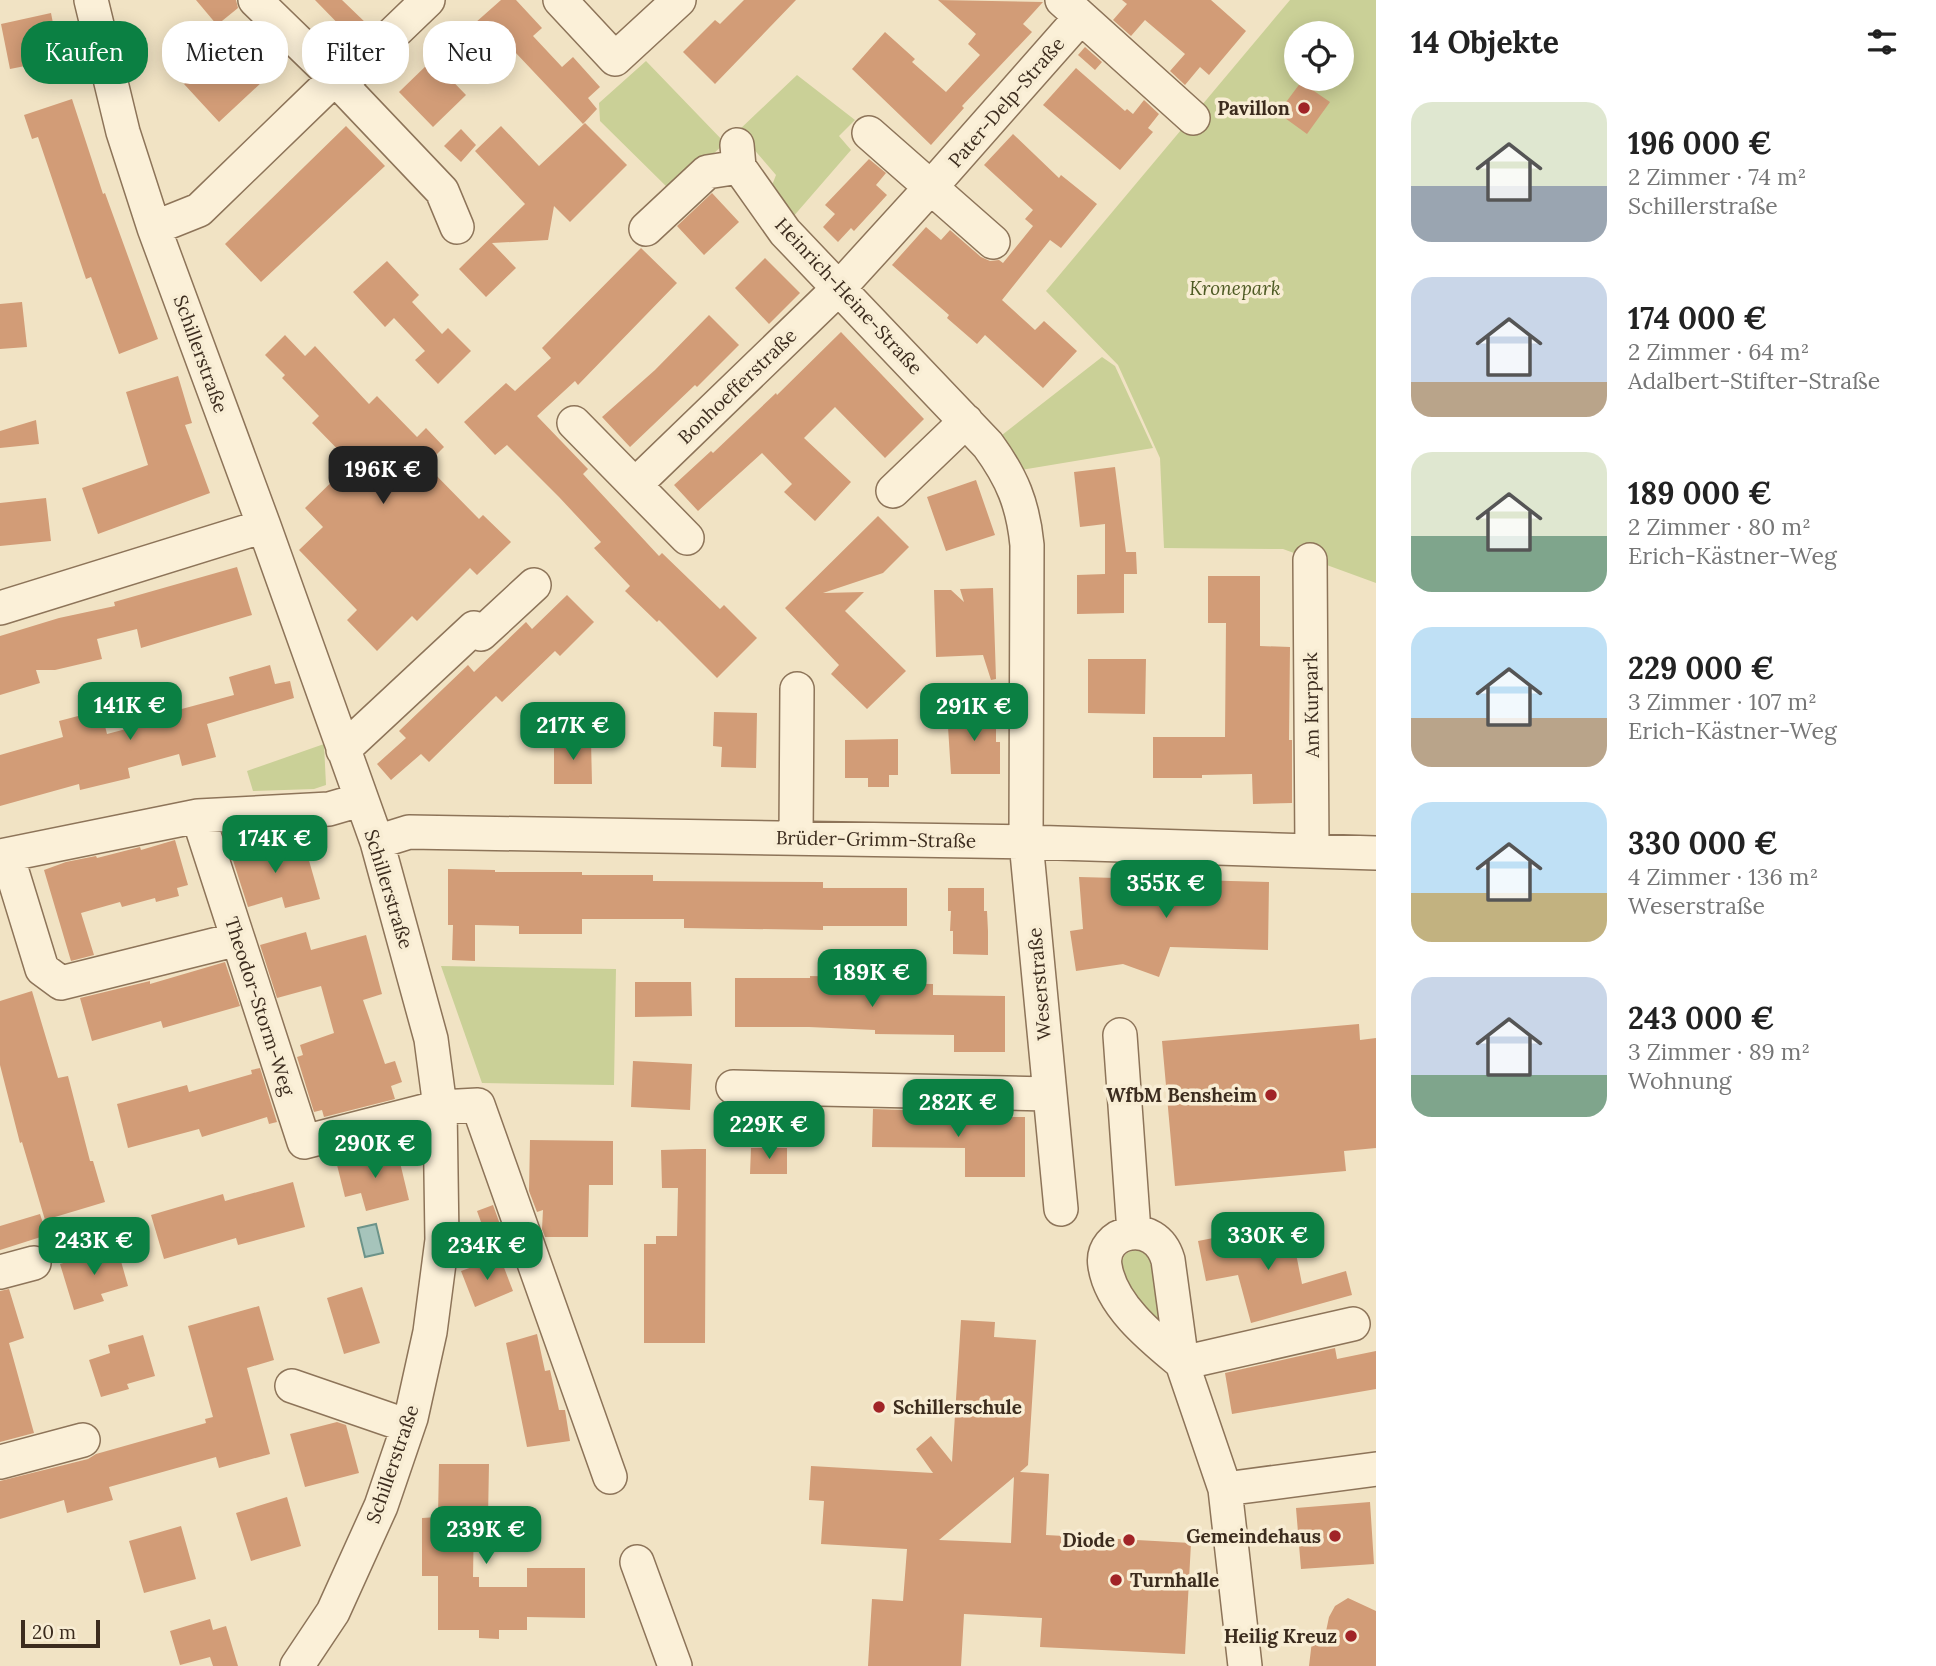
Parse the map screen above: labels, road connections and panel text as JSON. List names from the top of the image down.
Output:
{
  "streets": {
    "street": [
      "Pater-Delp-Straße",
      "Heinrich-Heine-Straße",
      "Schillerstraße",
      "Bonhoefferstraße",
      "Am Kurpark",
      "Brüder-Grimm-Straße",
      "Weserstraße",
      "Theodor-Storm-Weg"
    ]
  },
  "crossings": [
    ["Pater-Delp-Straße", "Heinrich-Heine-Straße"],
    ["Pater-Delp-Straße", "Bonhoefferstraße"],
    ["Heinrich-Heine-Straße", "Bonhoefferstraße"],
    ["Heinrich-Heine-Straße", "Brüder-Grimm-Straße"],
    ["Heinrich-Heine-Straße", "Weserstraße"],
    ["Schillerstraße", "Brüder-Grimm-Straße"],
    ["Schillerstraße", "Theodor-Storm-Weg"],
    ["Am Kurpark", "Brüder-Grimm-Straße"],
    ["Brüder-Grimm-Straße", "Weserstraße"]
  ],
  "parks": ["Kronepark"],
  "places": [
    "Pavillon",
    "WfbM Bensheim",
    "Schillerschule",
    "Gemeindehaus",
    "Diode",
    "Turnhalle",
    "Heilig Kreuz"
  ],
  "scale_bar": "20 m",
  "page": {
    "heading": "14 Objekte",
    "chip": [
      "Kaufen",
      "Mieten",
      "Filter",
      "Neu"
    ],
    "list": [
      {
        "name": "196 000 €",
        "note": "2 Zimmer · 74 m² · Schillerstraße"
      },
      {
        "name": "174 000 €",
        "note": "2 Zimmer · 64 m² · Adalbert-Stifter-Straße"
      },
      {
        "name": "189 000 €",
        "note": "2 Zimmer · 80 m² · Erich-Kästner-Weg"
      },
      {
        "name": "229 000 €",
        "note": "3 Zimmer · 107 m² · Erich-Kästner-Weg"
      },
      {
        "name": "330 000 €",
        "note": "4 Zimmer · 136 m² · Weserstraße"
      },
      {
        "name": "243 000 €",
        "note": "3 Zimmer · 89 m² · Wohnung"
      }
    ],
    "price": [
      "196K €",
      "141K €",
      "291K €",
      "217K €",
      "174K €",
      "355K €",
      "189K €",
      "282K €",
      "229K €",
      "290K €",
      "330K €",
      "243K €",
      "234K €",
      "239K €"
    ],
    "scale": "20 m"
  }
}
